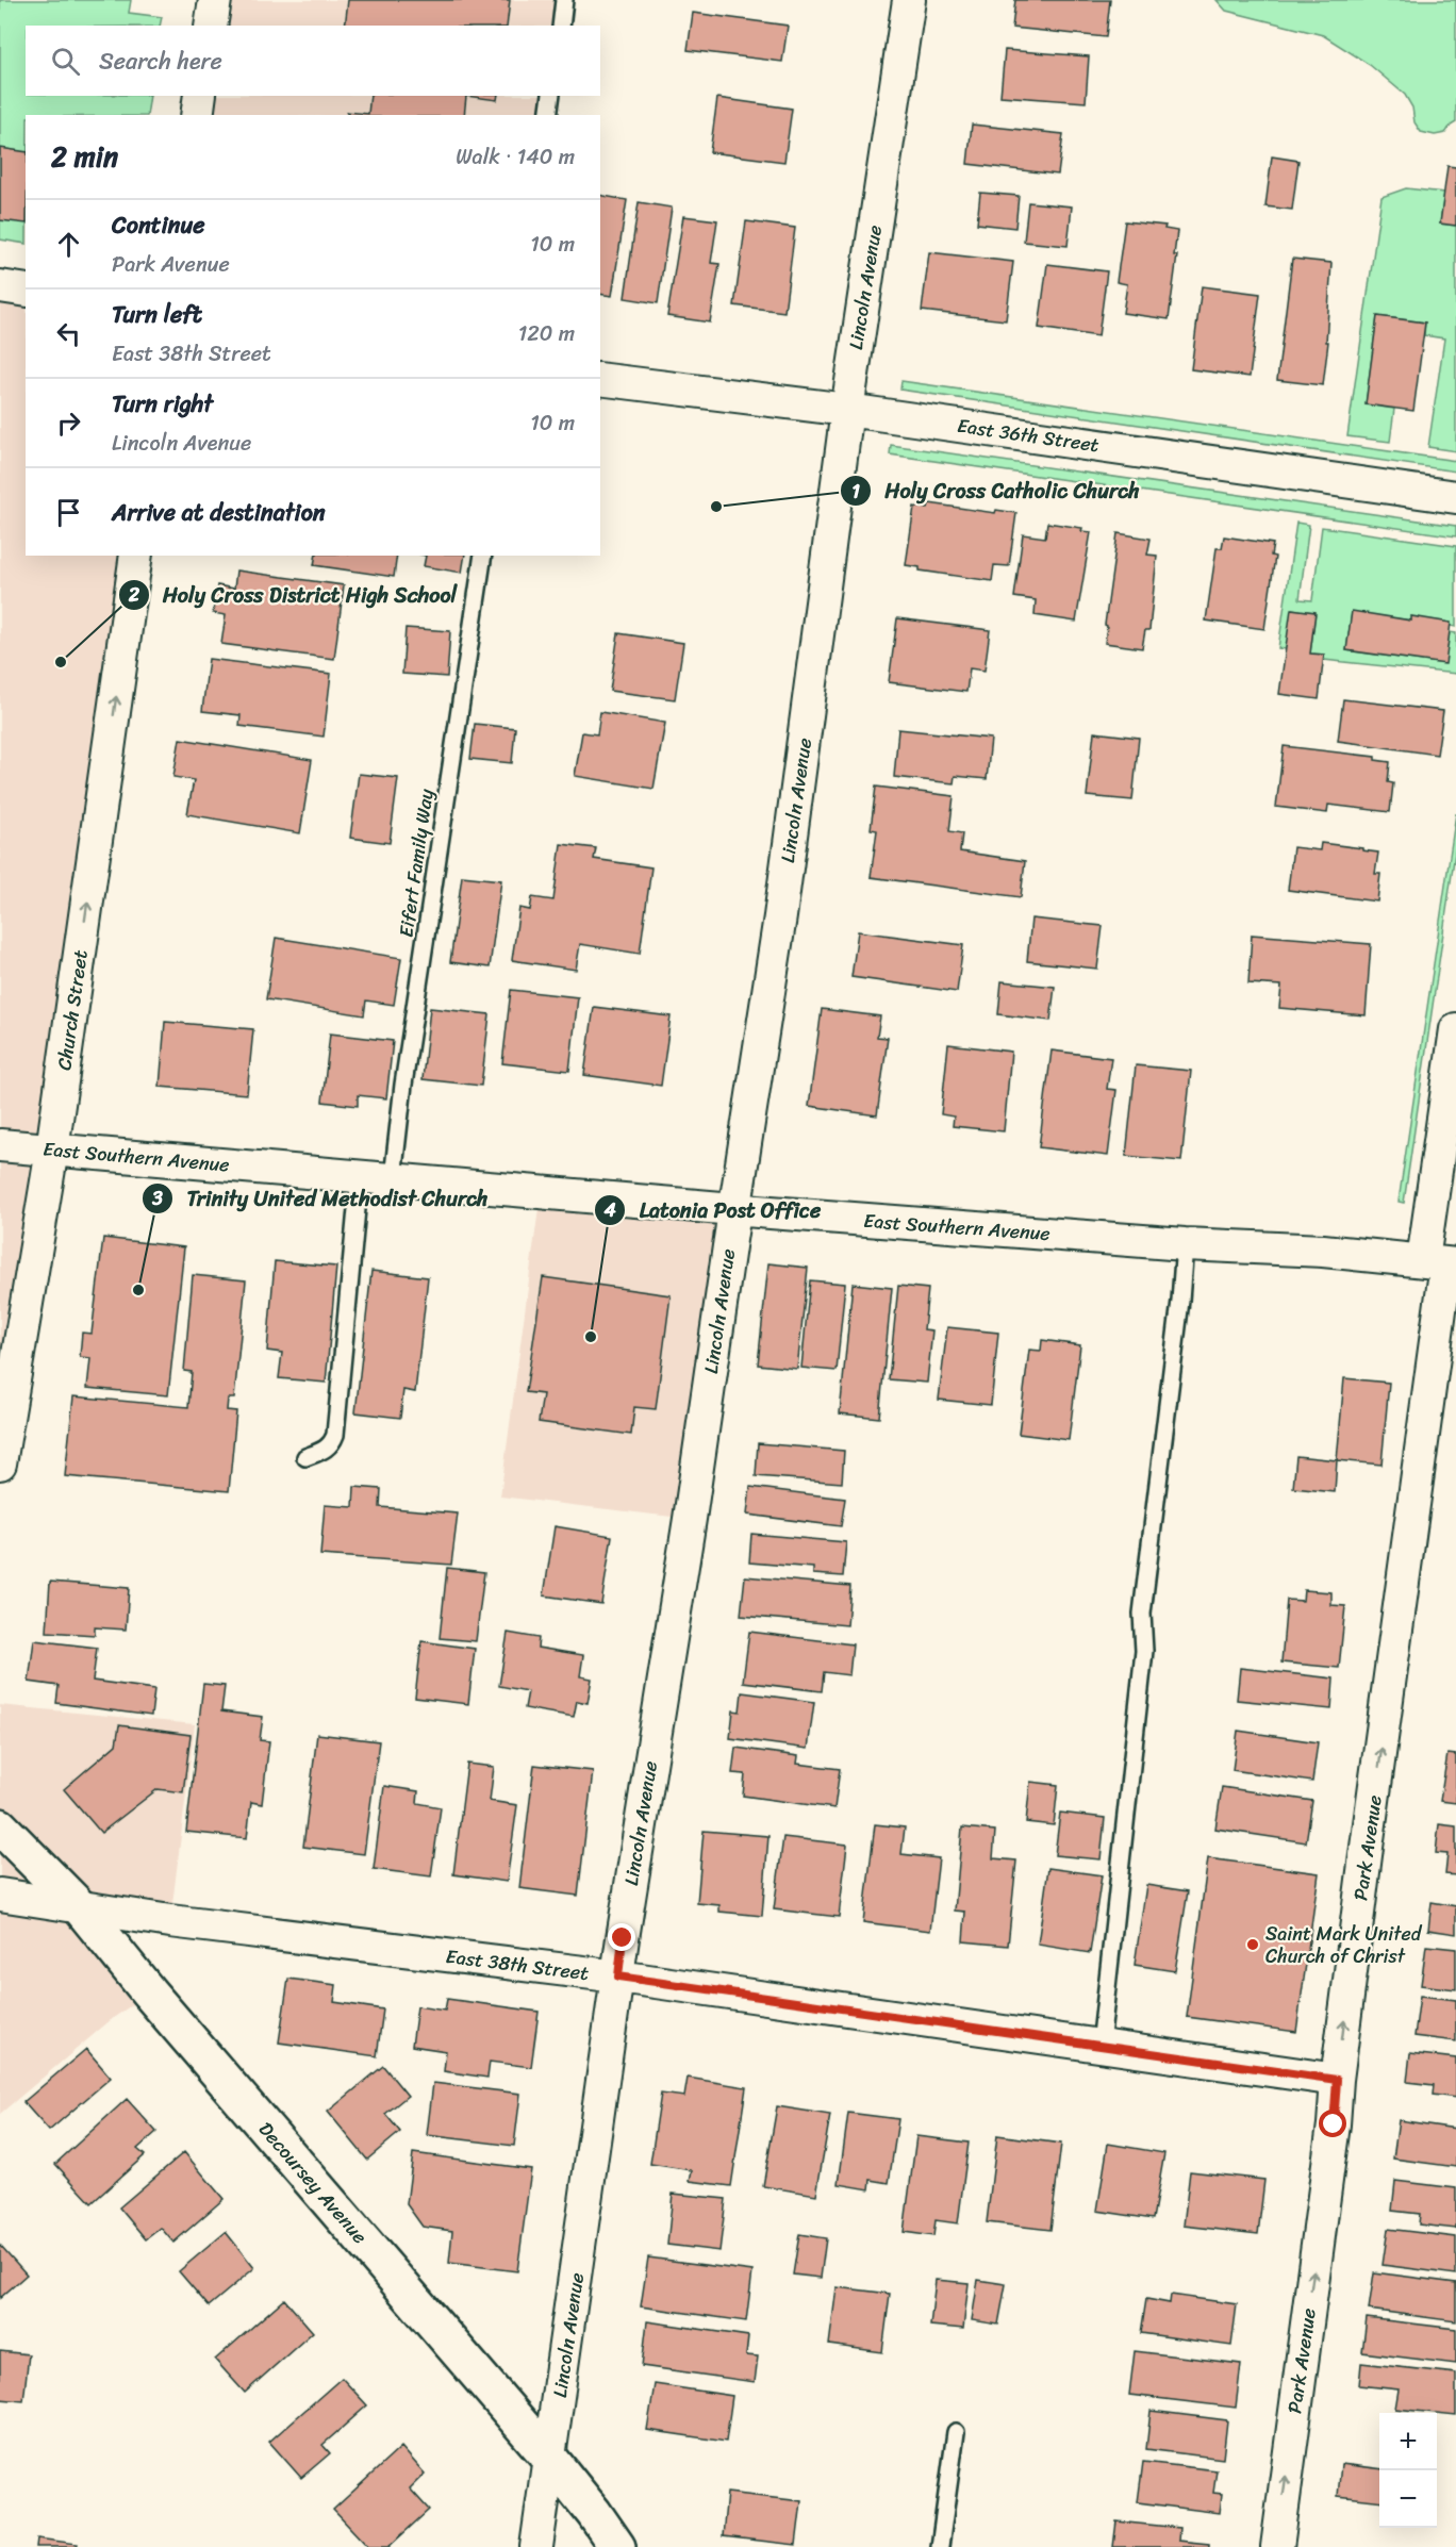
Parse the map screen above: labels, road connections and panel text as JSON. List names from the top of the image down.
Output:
{
  "streets": {
    "main road": ["Decoursey Avenue"],
    "street": [
      "Lincoln Avenue",
      "East 36th Street",
      "Church Street",
      "East Southern Avenue",
      "Park Avenue",
      "East 38th Street"
    ],
    "lane": ["Eifert Family Way"]
  },
  "crossings": [
    ["Lincoln Avenue", "East 36th Street"],
    ["Lincoln Avenue", "East Southern Avenue"],
    ["Lincoln Avenue", "East 38th Street"],
    ["Lincoln Avenue", "Decoursey Avenue"],
    ["Eifert Family Way", "East Southern Avenue"],
    ["Church Street", "East Southern Avenue"],
    ["East Southern Avenue", "Park Avenue"],
    ["Park Avenue", "East 38th Street"],
    ["East 38th Street", "Decoursey Avenue"]
  ],
  "one_way": ["Church Street", "Park Avenue"],
  "places": [
    "Holy Cross Catholic Church",
    "Holy Cross District High School",
    "Trinity United Methodist Church",
    "Latonia Post Office",
    "Saint Mark United Church of Christ"
  ],
  "page": {
    "search": "Search here",
    "heading": ["2 min", "Walk · 140 m"],
    "list": [
      ["Continue", "Park Avenue", "10 m"],
      ["Turn left", "East 38th Street", "120 m"],
      ["Turn right", "Lincoln Avenue", "10 m"],
      "Arrive at destination"
    ],
    "map_buttons": ["+", "−"]
  }
}
